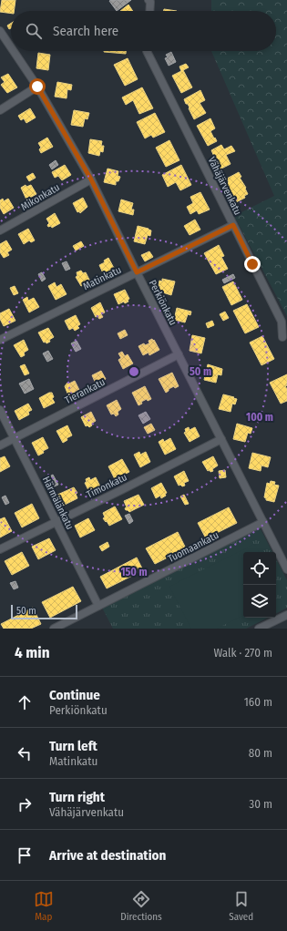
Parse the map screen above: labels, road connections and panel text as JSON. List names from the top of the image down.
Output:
{
  "streets": {
    "street": [
      "Vähäjärvenkatu",
      "Mikonkatu",
      "Matinkatu",
      "Perkiönkatu",
      "Tierankatu",
      "Timonkatu",
      "Härmälänkatu",
      "Tuomaankatu"
    ]
  },
  "crossings": [
    ["Vähäjärvenkatu", "Matinkatu"],
    ["Mikonkatu", "Perkiönkatu"],
    ["Matinkatu", "Perkiönkatu"],
    ["Perkiönkatu", "Tierankatu"],
    ["Perkiönkatu", "Timonkatu"],
    ["Perkiönkatu", "Tuomaankatu"],
    ["Tierankatu", "Härmälänkatu"],
    ["Timonkatu", "Härmälänkatu"],
    ["Härmälänkatu", "Tuomaankatu"]
  ],
  "scale_bar": "50 m",
  "page": {
    "search": "Search here",
    "scale": "50 m",
    "heading": ["4 min", "Walk · 270 m"],
    "list": [
      ["Continue", "Perkiönkatu", "160 m"],
      ["Turn left", "Matinkatu", "80 m"],
      ["Turn right", "Vähäjärvenkatu", "30 m"],
      "Arrive at destination"
    ],
    "nav": ["Map", "Directions", "Saved"]
  },
  "rings": ["50 m", "100 m", "150 m"]
}
